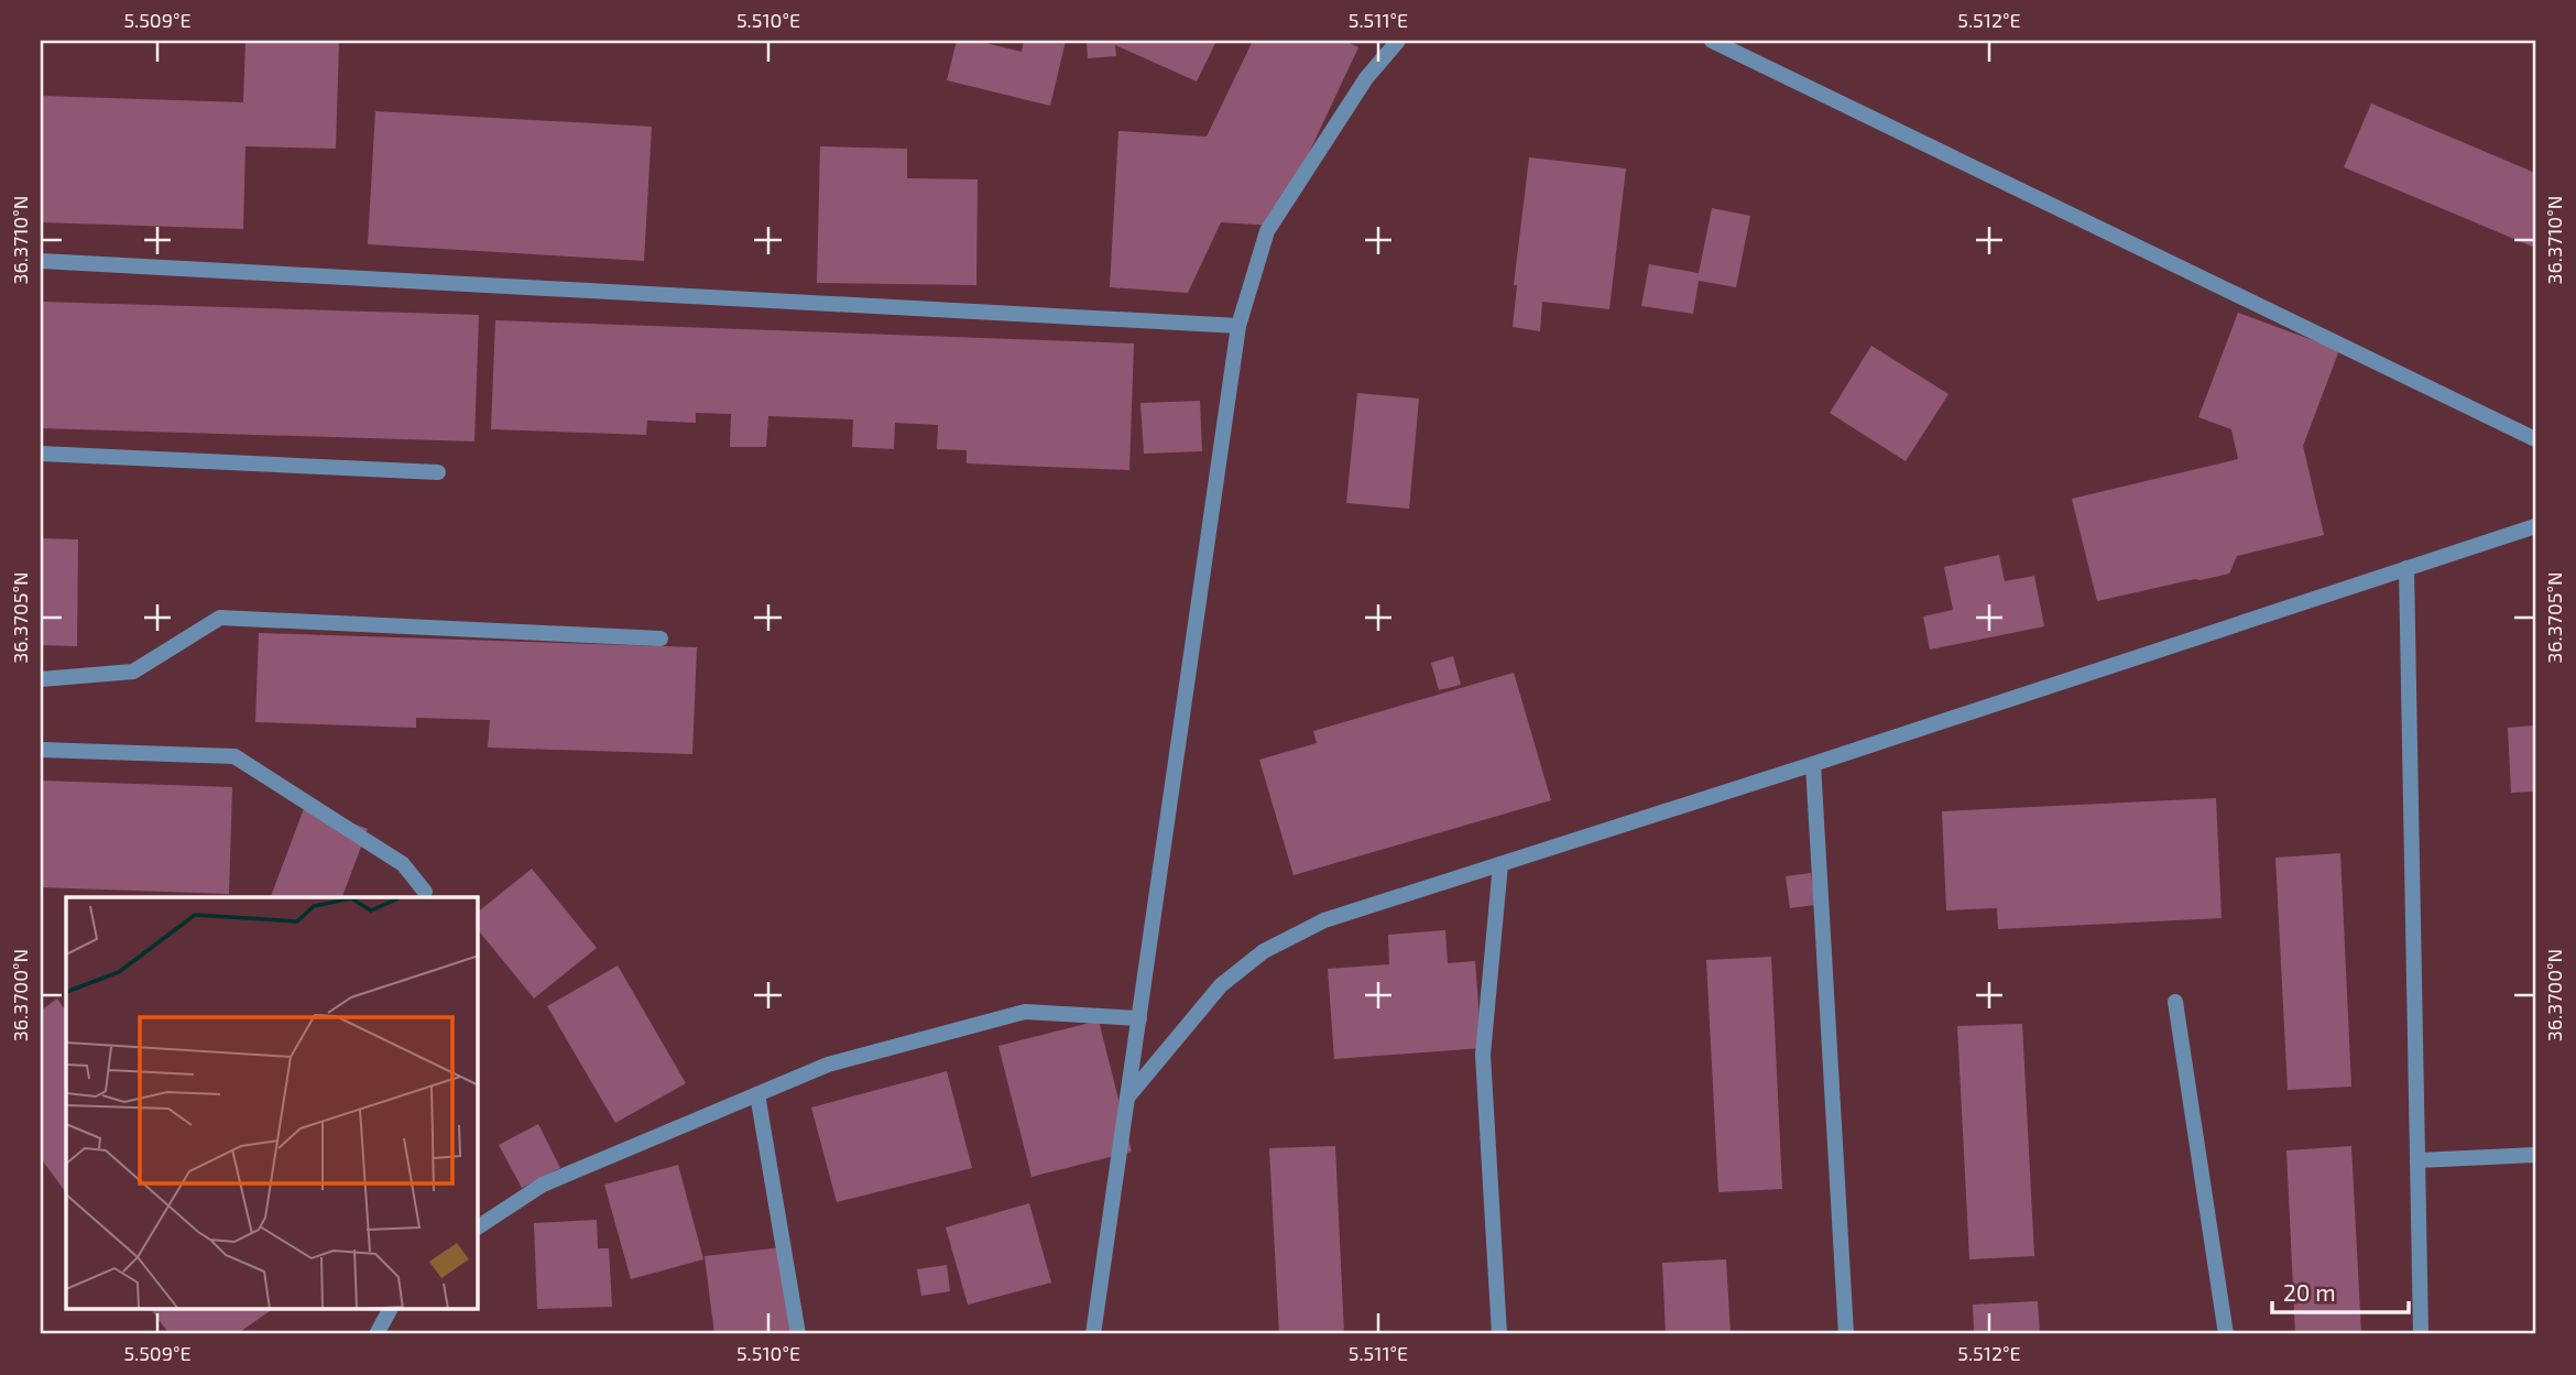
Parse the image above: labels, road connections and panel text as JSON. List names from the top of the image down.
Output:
{
  "scale_bar": "20 m",
  "coordinates": [
    "5.509°E",
    "5.510°E",
    "5.511°E",
    "5.512°E",
    "36.3710°N",
    "36.3705°N",
    "36.3700°N"
  ]
}
